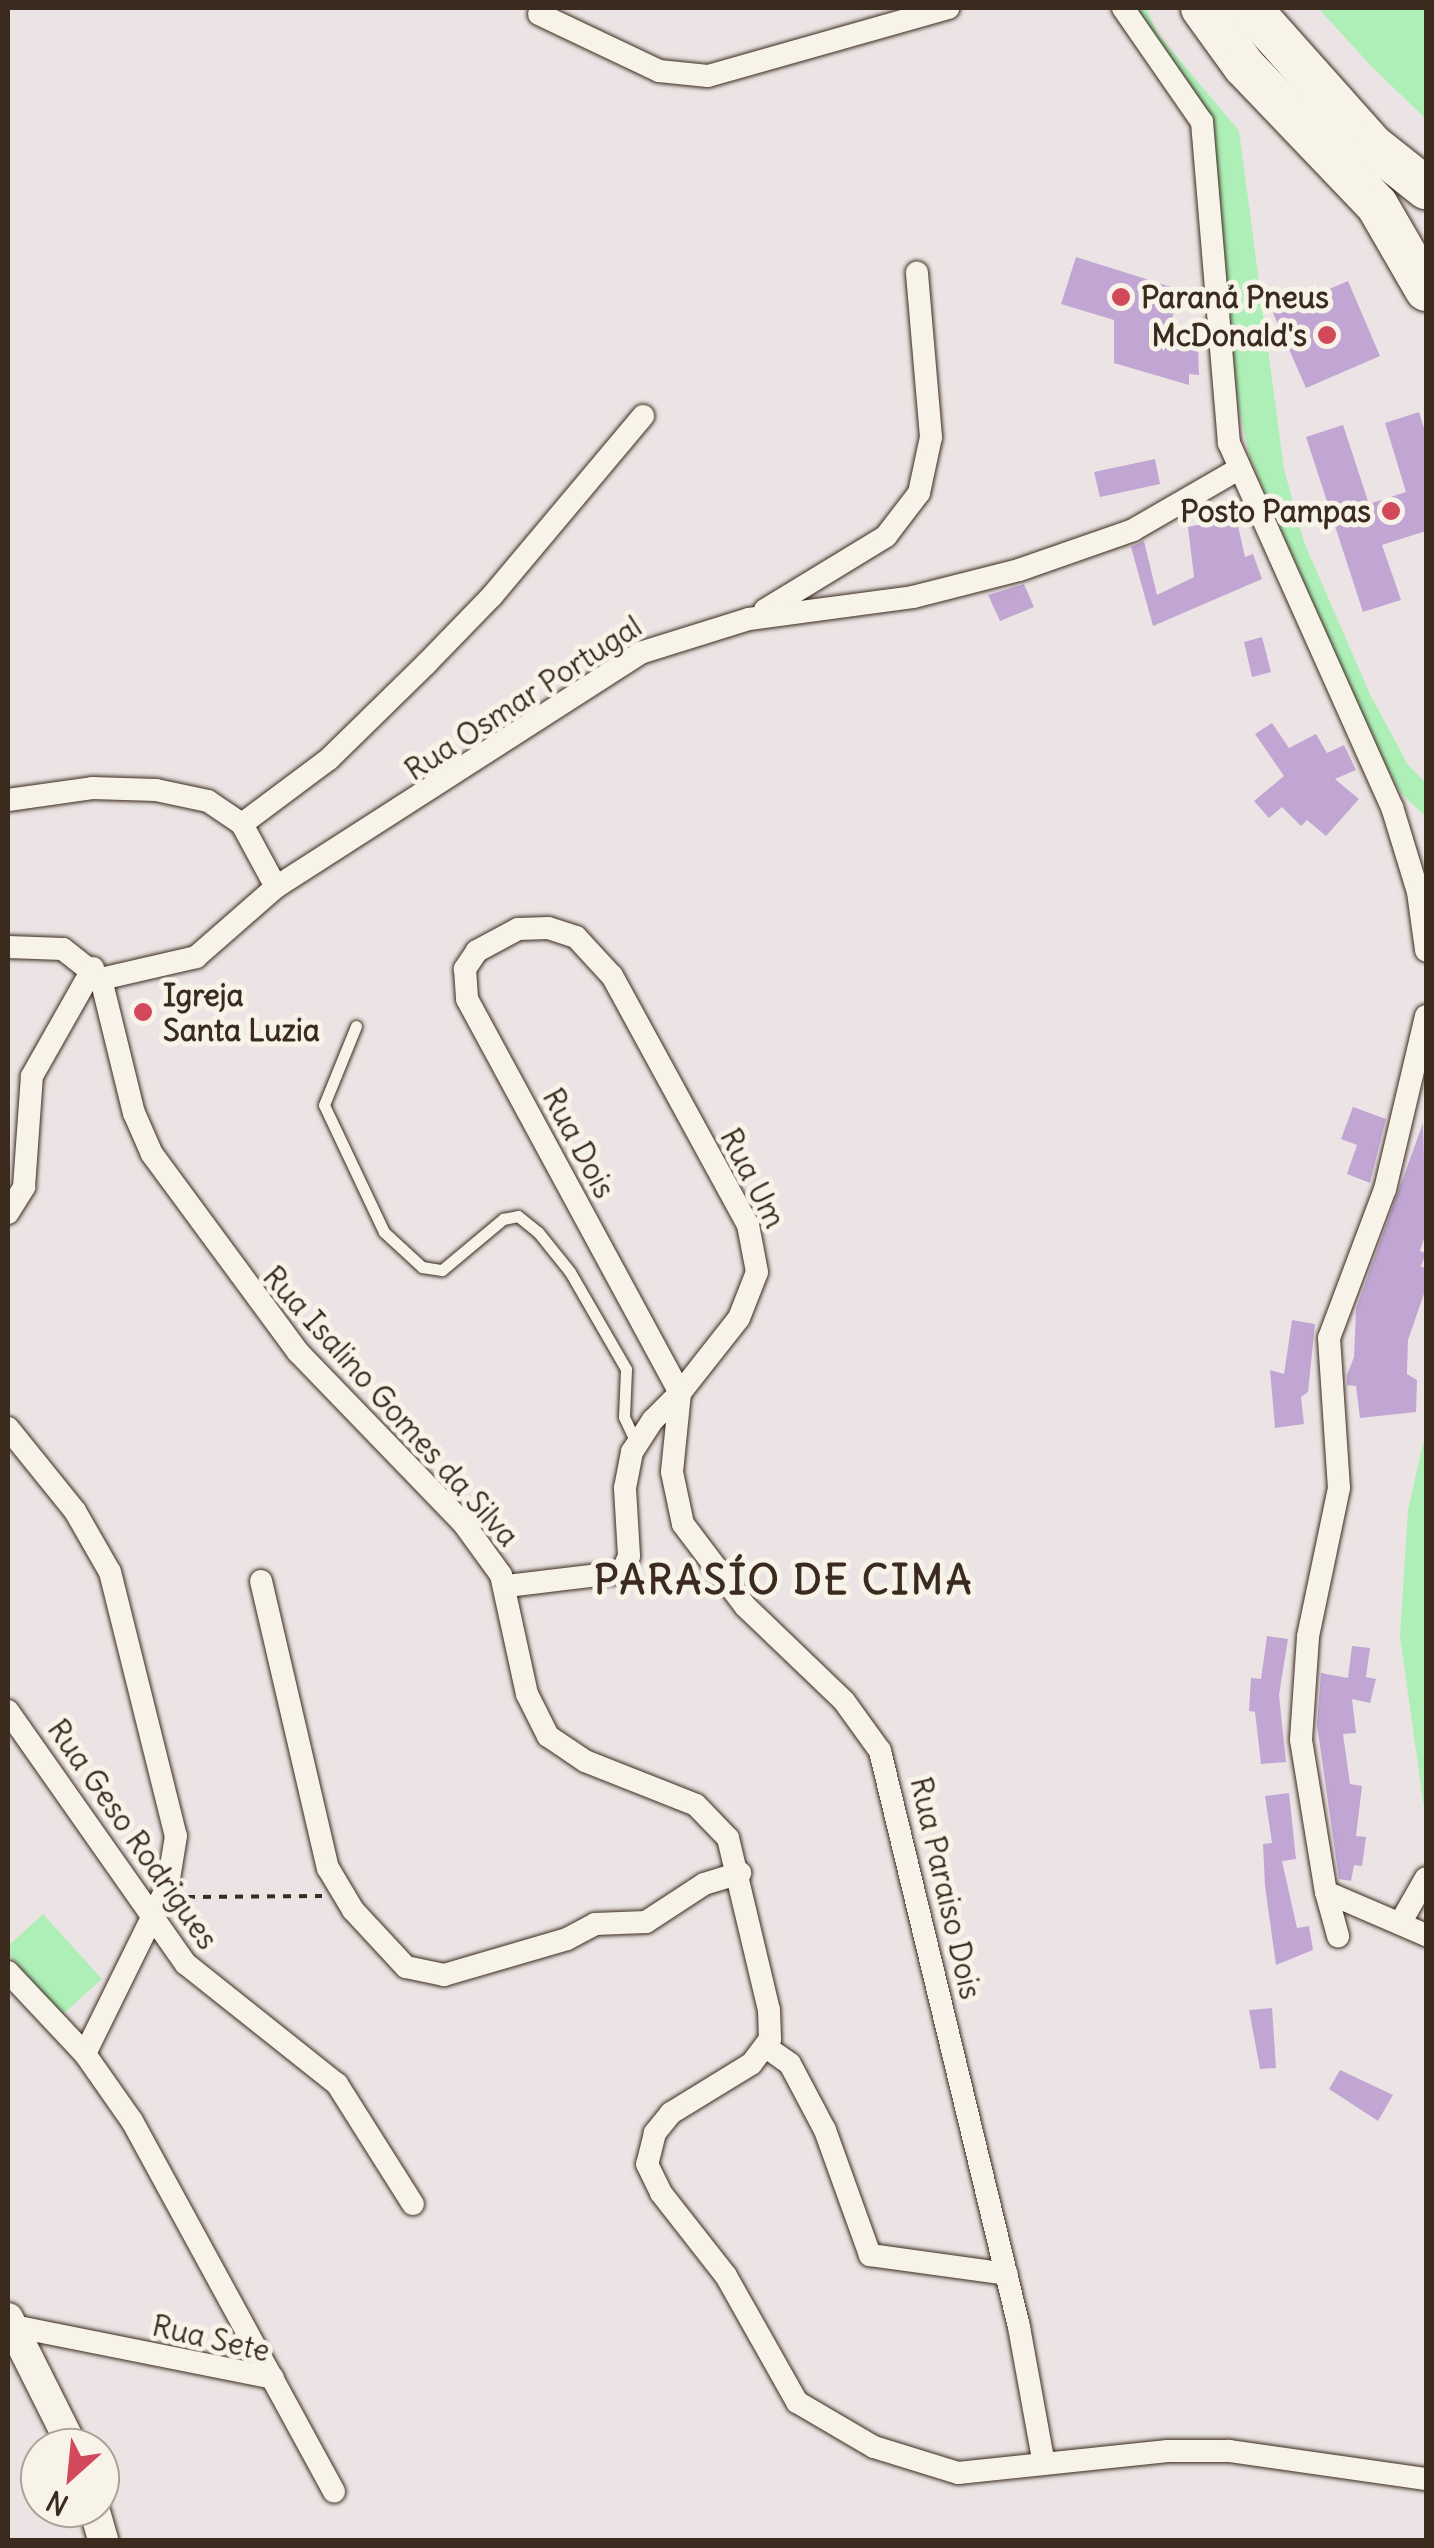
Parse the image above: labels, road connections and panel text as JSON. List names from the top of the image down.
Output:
{
  "streets": {
    "street": [
      "Rua Osmar Portugal",
      "Rua Dois",
      "Rua Um",
      "Rua Isalino Gomes da Silva",
      "Rua Geso Rodrigues",
      "Rua Paraiso Dois",
      "Rua Sete"
    ]
  },
  "crossings": [
    ["Rua Osmar Portugal", "Rua Isalino Gomes da Silva"],
    ["Rua Dois", "Rua Um"],
    ["Rua Dois", "Rua Paraiso Dois"],
    ["Rua Um", "Rua Paraiso Dois"]
  ],
  "districts": ["PARASÍO DE CIMA"],
  "places": [
    "Paraná Pneus",
    "McDonald's",
    "Posto Pampas",
    "Igreja Santa Luzia"
  ],
  "north": "bottom left"
}
